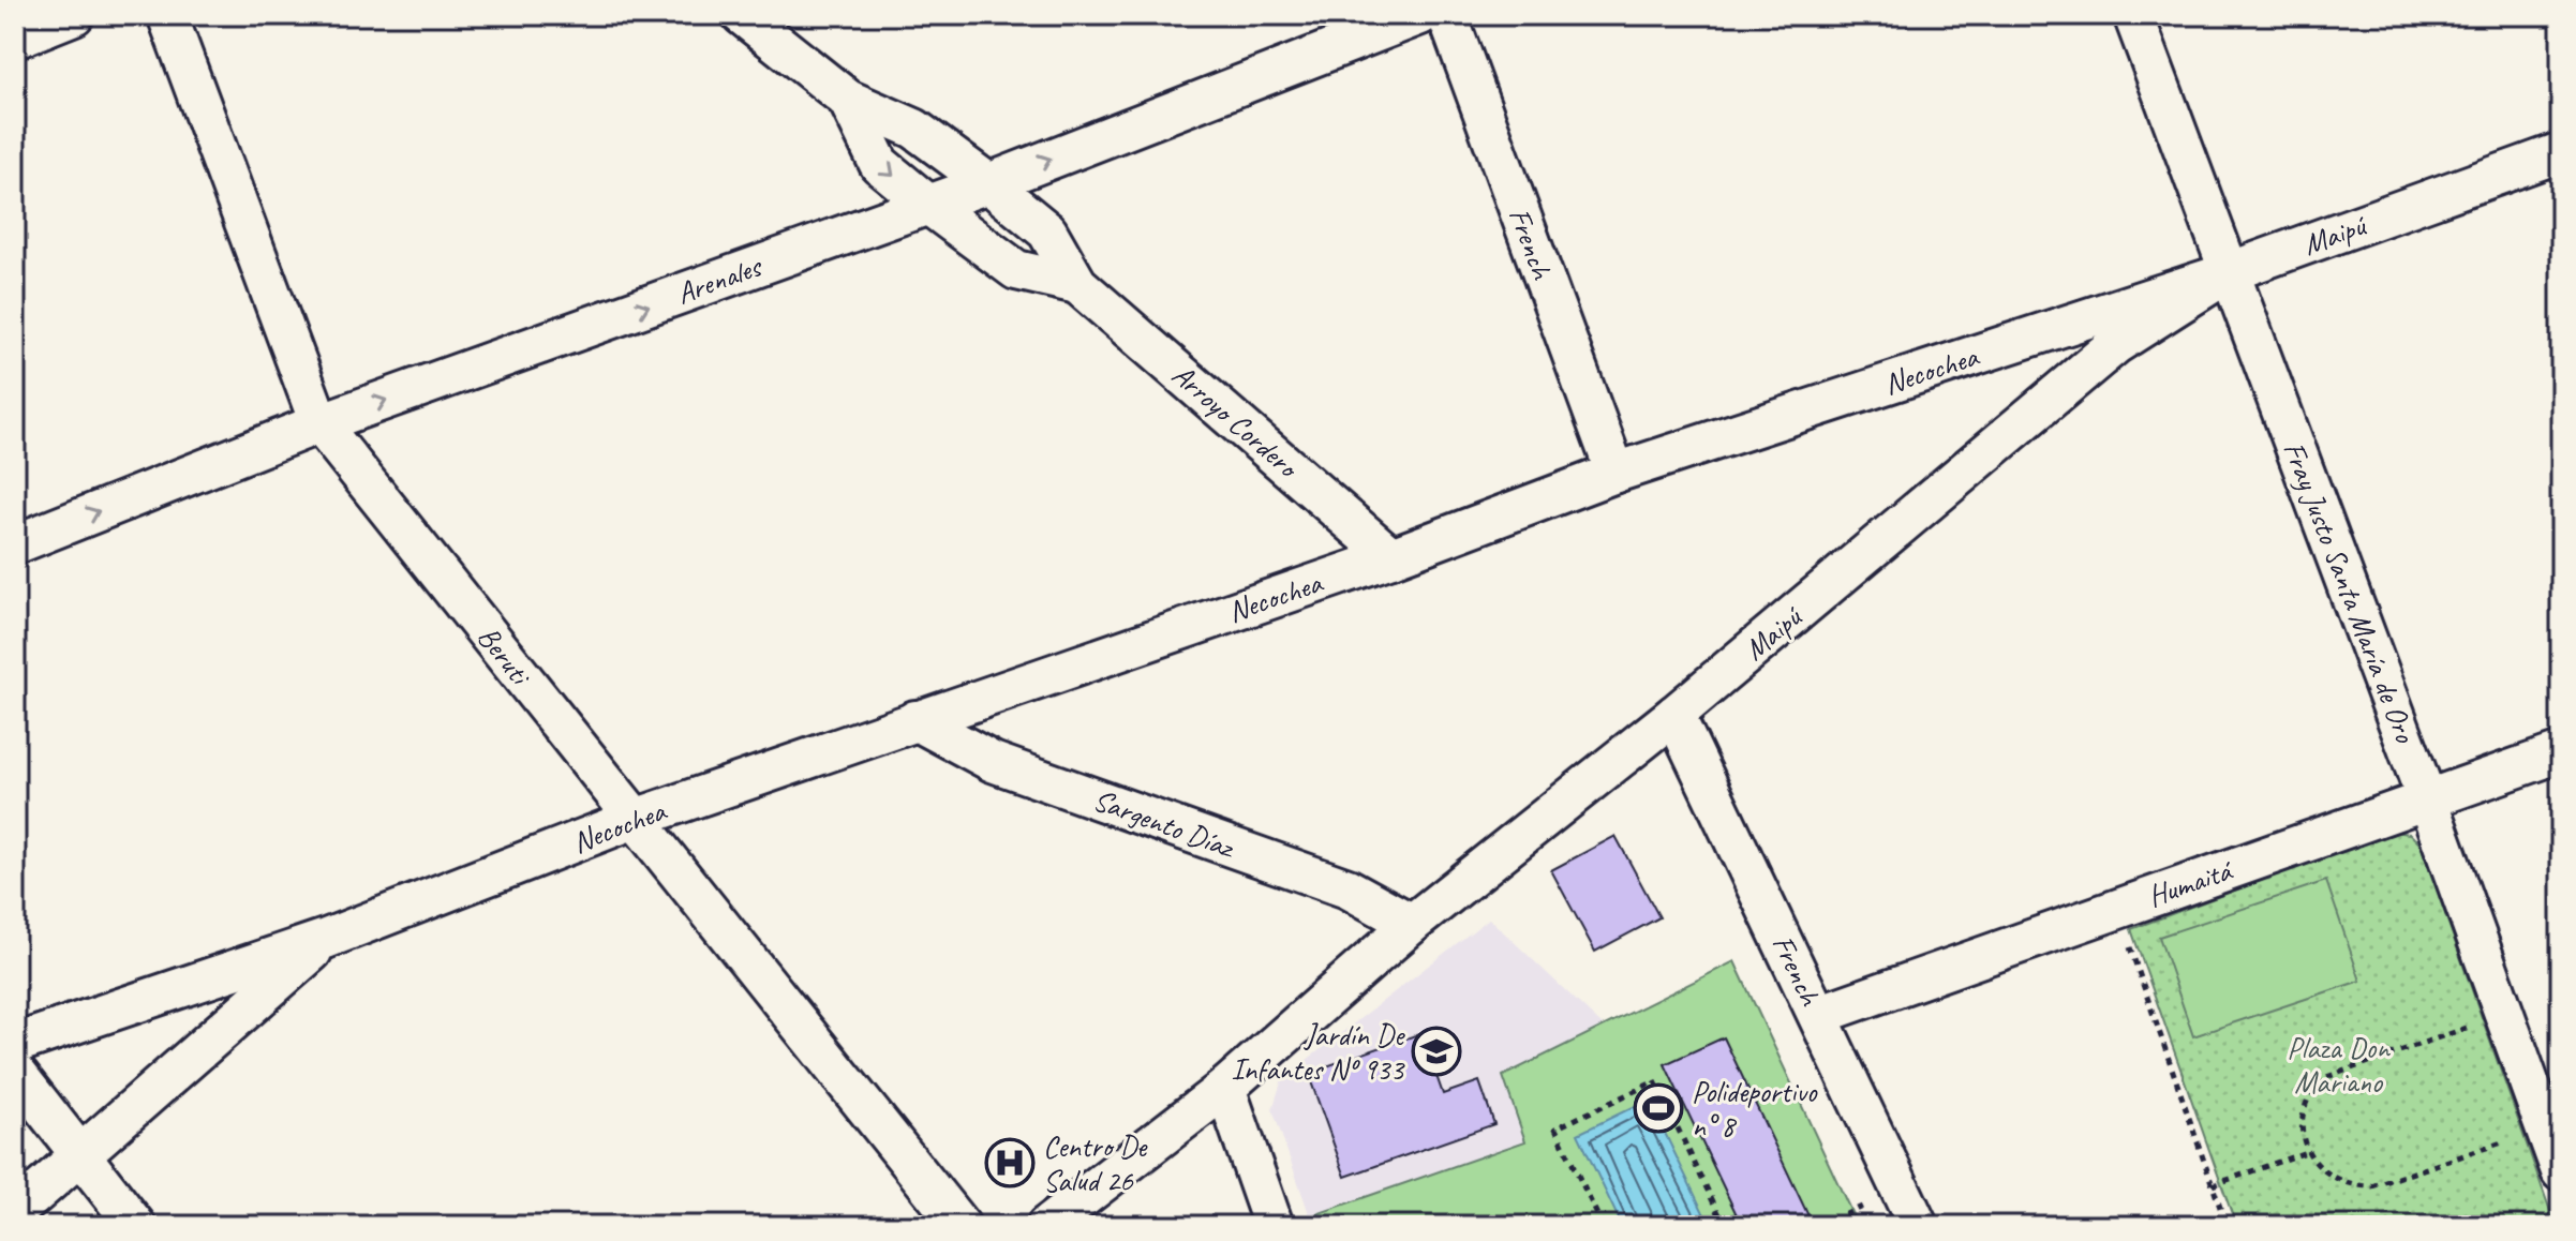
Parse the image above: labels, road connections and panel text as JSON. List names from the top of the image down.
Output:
{
  "streets": {
    "street": [
      "Maipú",
      "French",
      "Arenales",
      "Necochea",
      "Arroyo Cordero",
      "Fray Justo Santa María de Oro",
      "Beruti",
      "Sargento Díaz",
      "Humaitá"
    ]
  },
  "crossings": [
    ["Maipú", "French"],
    ["Maipú", "Necochea"],
    ["Maipú", "Fray Justo Santa María de Oro"],
    ["Maipú", "Sargento Díaz"],
    ["French", "Necochea"],
    ["French", "Humaitá"],
    ["Arenales", "Arroyo Cordero"],
    ["Arenales", "Beruti"],
    ["Necochea", "Arroyo Cordero"],
    ["Necochea", "Fray Justo Santa María de Oro"],
    ["Necochea", "Beruti"],
    ["Necochea", "Sargento Díaz"],
    ["Fray Justo Santa María de Oro", "Humaitá"]
  ],
  "one_way": ["Arenales"],
  "parks": ["Plaza Don Mariano"],
  "places": {
    "school or university": ["Jardín De Infantes Nº 933"],
    "sports": ["Polideportivo n° 8"],
    "hospital": ["Centro De Salud 26"]
  }
}
